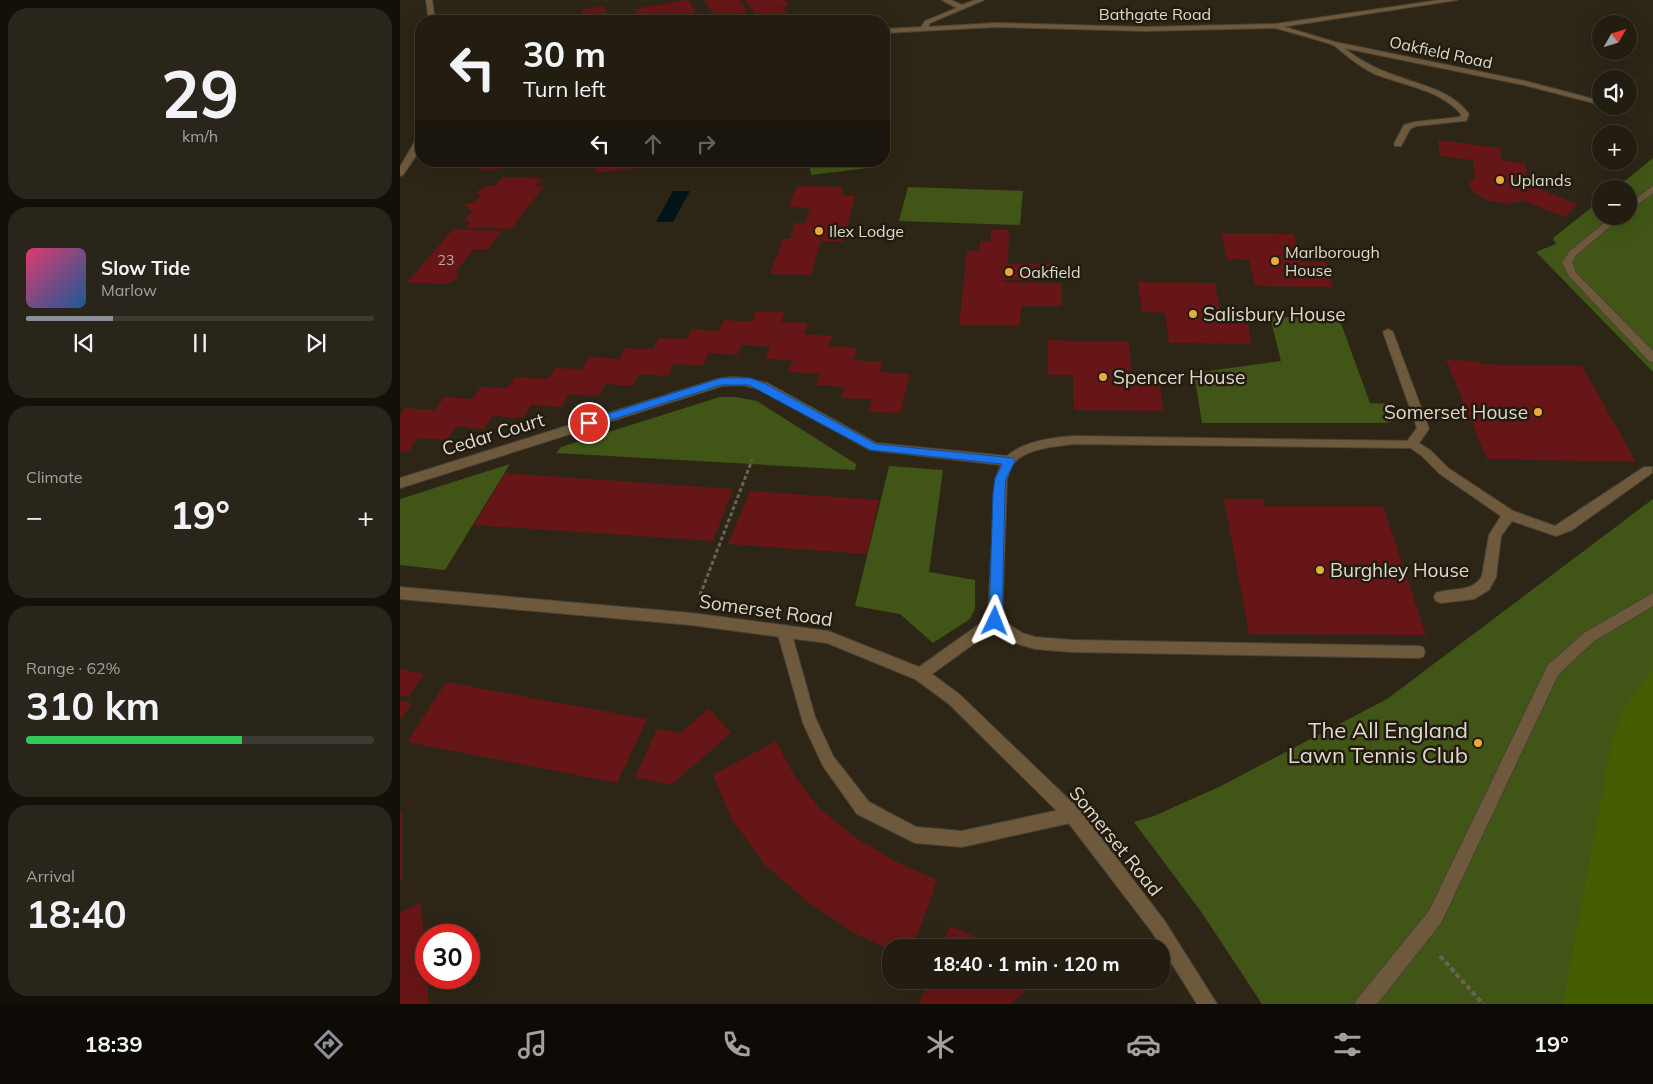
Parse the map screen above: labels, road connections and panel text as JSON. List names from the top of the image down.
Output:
{
  "streets": {
    "street": [
      "Bathgate Road",
      "Oakfield Road",
      "Cedar Court",
      "Somerset Road"
    ]
  },
  "crossings": [
    ["Bathgate Road", "Oakfield Road"]
  ],
  "places": [
    "Uplands",
    "Ilex Lodge",
    "Marlborough House",
    "Oakfield",
    "Salisbury House",
    "Spencer House",
    "Somerset House",
    "Burghley House",
    "The All England Lawn Tennis Club"
  ],
  "house_numbers": ["23"],
  "north": "top right",
  "page": {
    "tile": [
      ["29", "km/h"],
      "Climate",
      ["Range · 62%", "310 km"],
      ["Arrival", "18:40"]
    ],
    "map_buttons": ["+", "−"],
    "turn": ["30 m", "Turn left"],
    "song": ["Slow Tide", "Marlow"],
    "heat": ["−", "19°", "+"],
    "limit": "30",
    "trip": "18:40 · 1 min · 120 m",
    "tabs": ["18:39", "19°"]
  }
}
